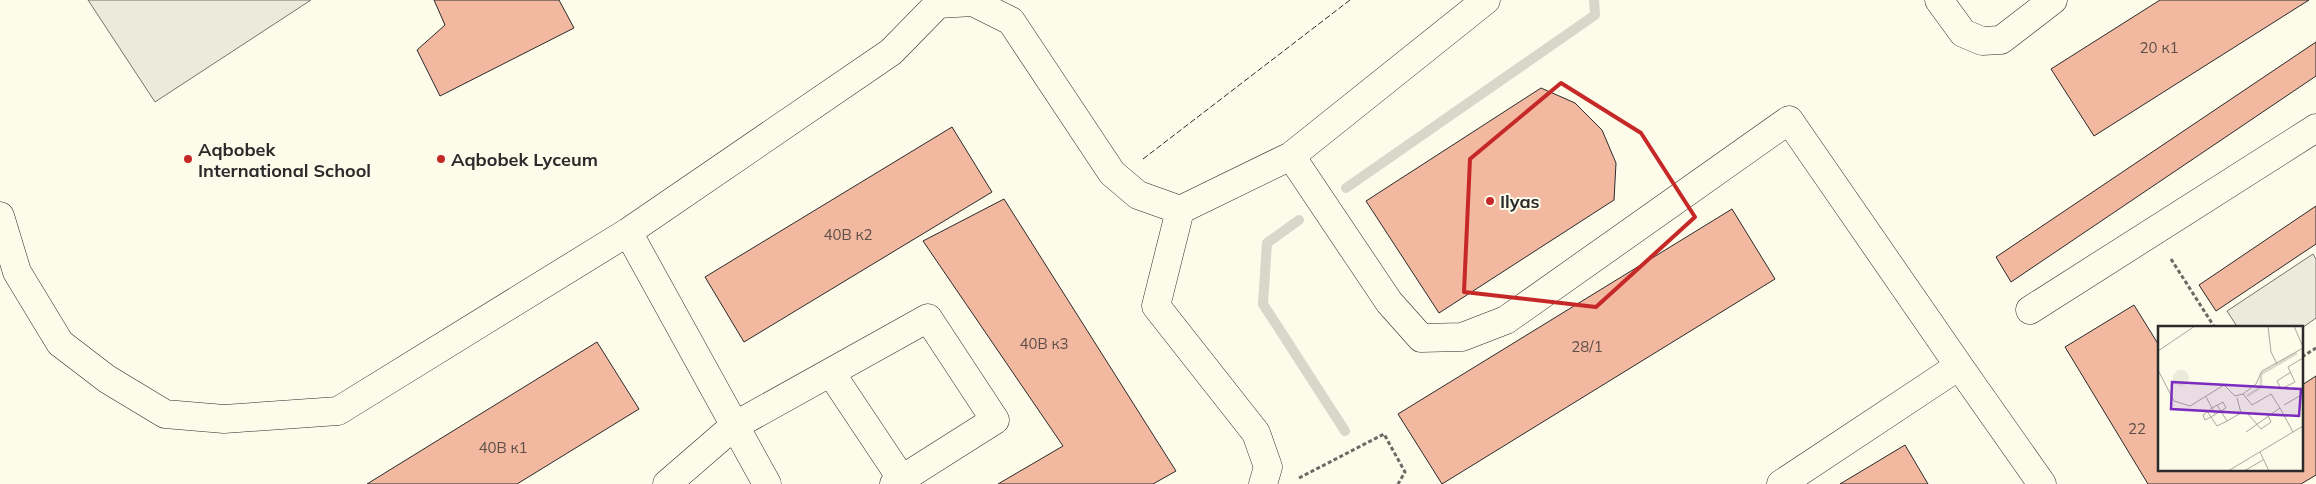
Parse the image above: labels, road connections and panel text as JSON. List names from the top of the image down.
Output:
{
  "places": ["Aqbobek International School", "Aqbobek Lyceum", "Ilyas"],
  "house_numbers": [
    "20 к1",
    "40В к2",
    "40В к3",
    "28/1",
    "22",
    "40В к1"
  ]
}
